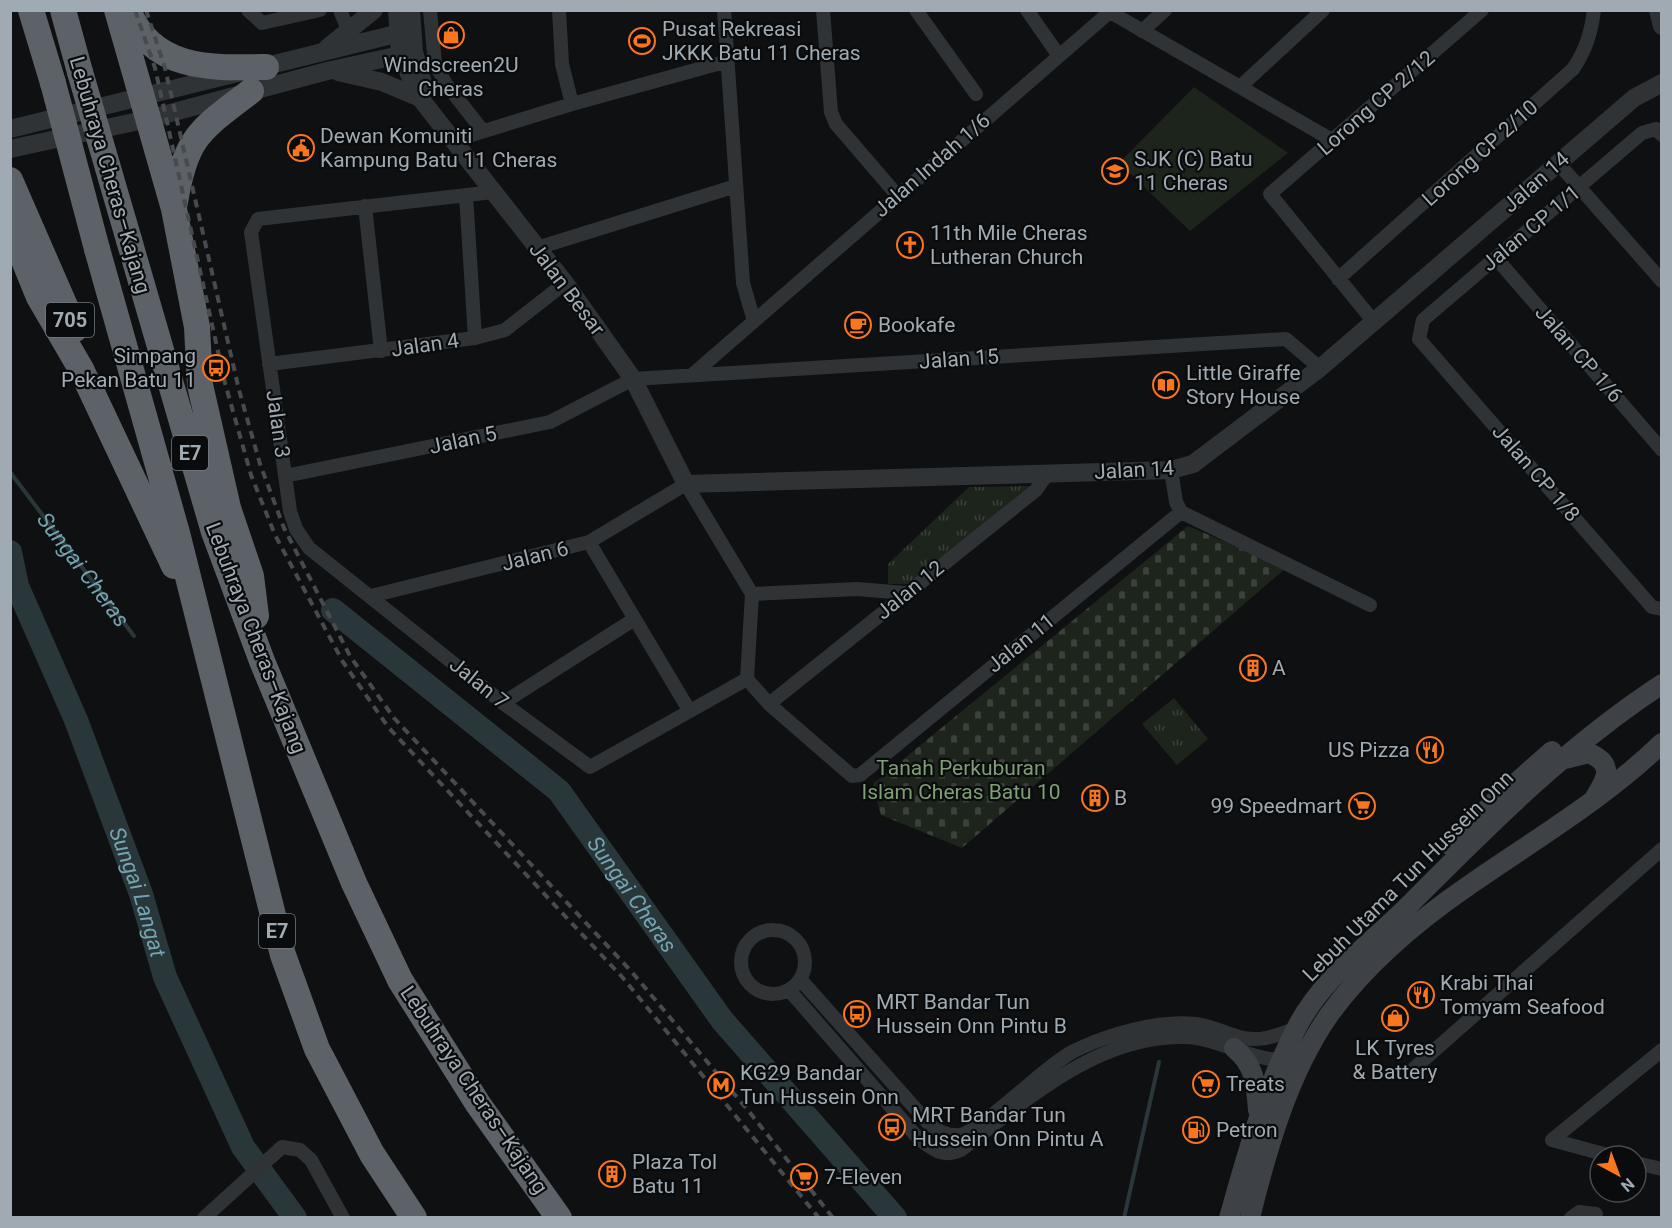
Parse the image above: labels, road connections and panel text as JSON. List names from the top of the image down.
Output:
{
  "streets": {
    "highway": ["Lebuhraya Cheras–Kajang", "705", "E7"],
    "main road": ["Lebuh Utama Tun Hussein Onn"],
    "street": [
      "Lorong CP 2/12",
      "Lorong CP 2/10",
      "Jalan Indah 1/6",
      "Jalan 14",
      "Jalan CP 1/1",
      "Jalan Besar",
      "Jalan 4",
      "Jalan CP 1/6",
      "Jalan 15",
      "Jalan 3",
      "Jalan 5",
      "Jalan CP 1/8",
      "Jalan 6",
      "Jalan 12",
      "Jalan 11",
      "Jalan 7"
    ]
  },
  "crossings": [
    ["Lorong CP 2/12", "Lorong CP 2/10"],
    ["Jalan Indah 1/6", "Jalan 15"],
    ["Jalan 14", "Jalan Besar"],
    ["Jalan 14", "Jalan 15"],
    ["Jalan 14", "Jalan 6"],
    ["Jalan 14", "Jalan 12"],
    ["Jalan CP 1/1", "Jalan CP 1/6"],
    ["Jalan CP 1/1", "Jalan CP 1/8"],
    ["Jalan Besar", "Jalan 4"],
    ["Jalan Besar", "Jalan 15"],
    ["Jalan Besar", "Jalan 5"],
    ["Jalan Besar", "Jalan 6"],
    ["Jalan 4", "Jalan 3"],
    ["Jalan 15", "Jalan 5"],
    ["Jalan 3", "Jalan 5"],
    ["Jalan 3", "Jalan 6"],
    ["Jalan 3", "Jalan 7"],
    ["Jalan 6", "Jalan 7"],
    ["Jalan 12", "Jalan 11"]
  ],
  "water": ["Sungai Cheras", "Sungai Langat"],
  "parks": ["Tanah Perkuburan Islam Cheras Batu 10"],
  "places": {
    "shop": ["Windscreen2U Cheras", "LK Tyres & Battery"],
    "sports": ["Pusat Rekreasi JKKK Batu 11 Cheras"],
    "public building": ["Dewan Komuniti Kampung Batu 11 Cheras"],
    "school or university": ["SJK (C) Batu 11 Cheras"],
    "church": ["11th Mile Cheras Lutheran Church"],
    "cafe": ["Bookafe"],
    "bus stop": ["Simpang Pekan Batu 11", "MRT Bandar Tun Hussein Onn Pintu B", "MRT Bandar Tun Hussein Onn Pintu A"],
    "library": ["Little Giraffe Story House"],
    "building": ["A", "B", "Plaza Tol Batu 11"],
    "restaurant": ["US Pizza", "Krabi Thai Tomyam Seafood"],
    "supermarket": ["99 Speedmart", "Treats", "7-Eleven"],
    "metro station": ["KG29 Bandar Tun Hussein Onn"],
    "fuel station": ["Petron"]
  },
  "north": "bottom right"
}
